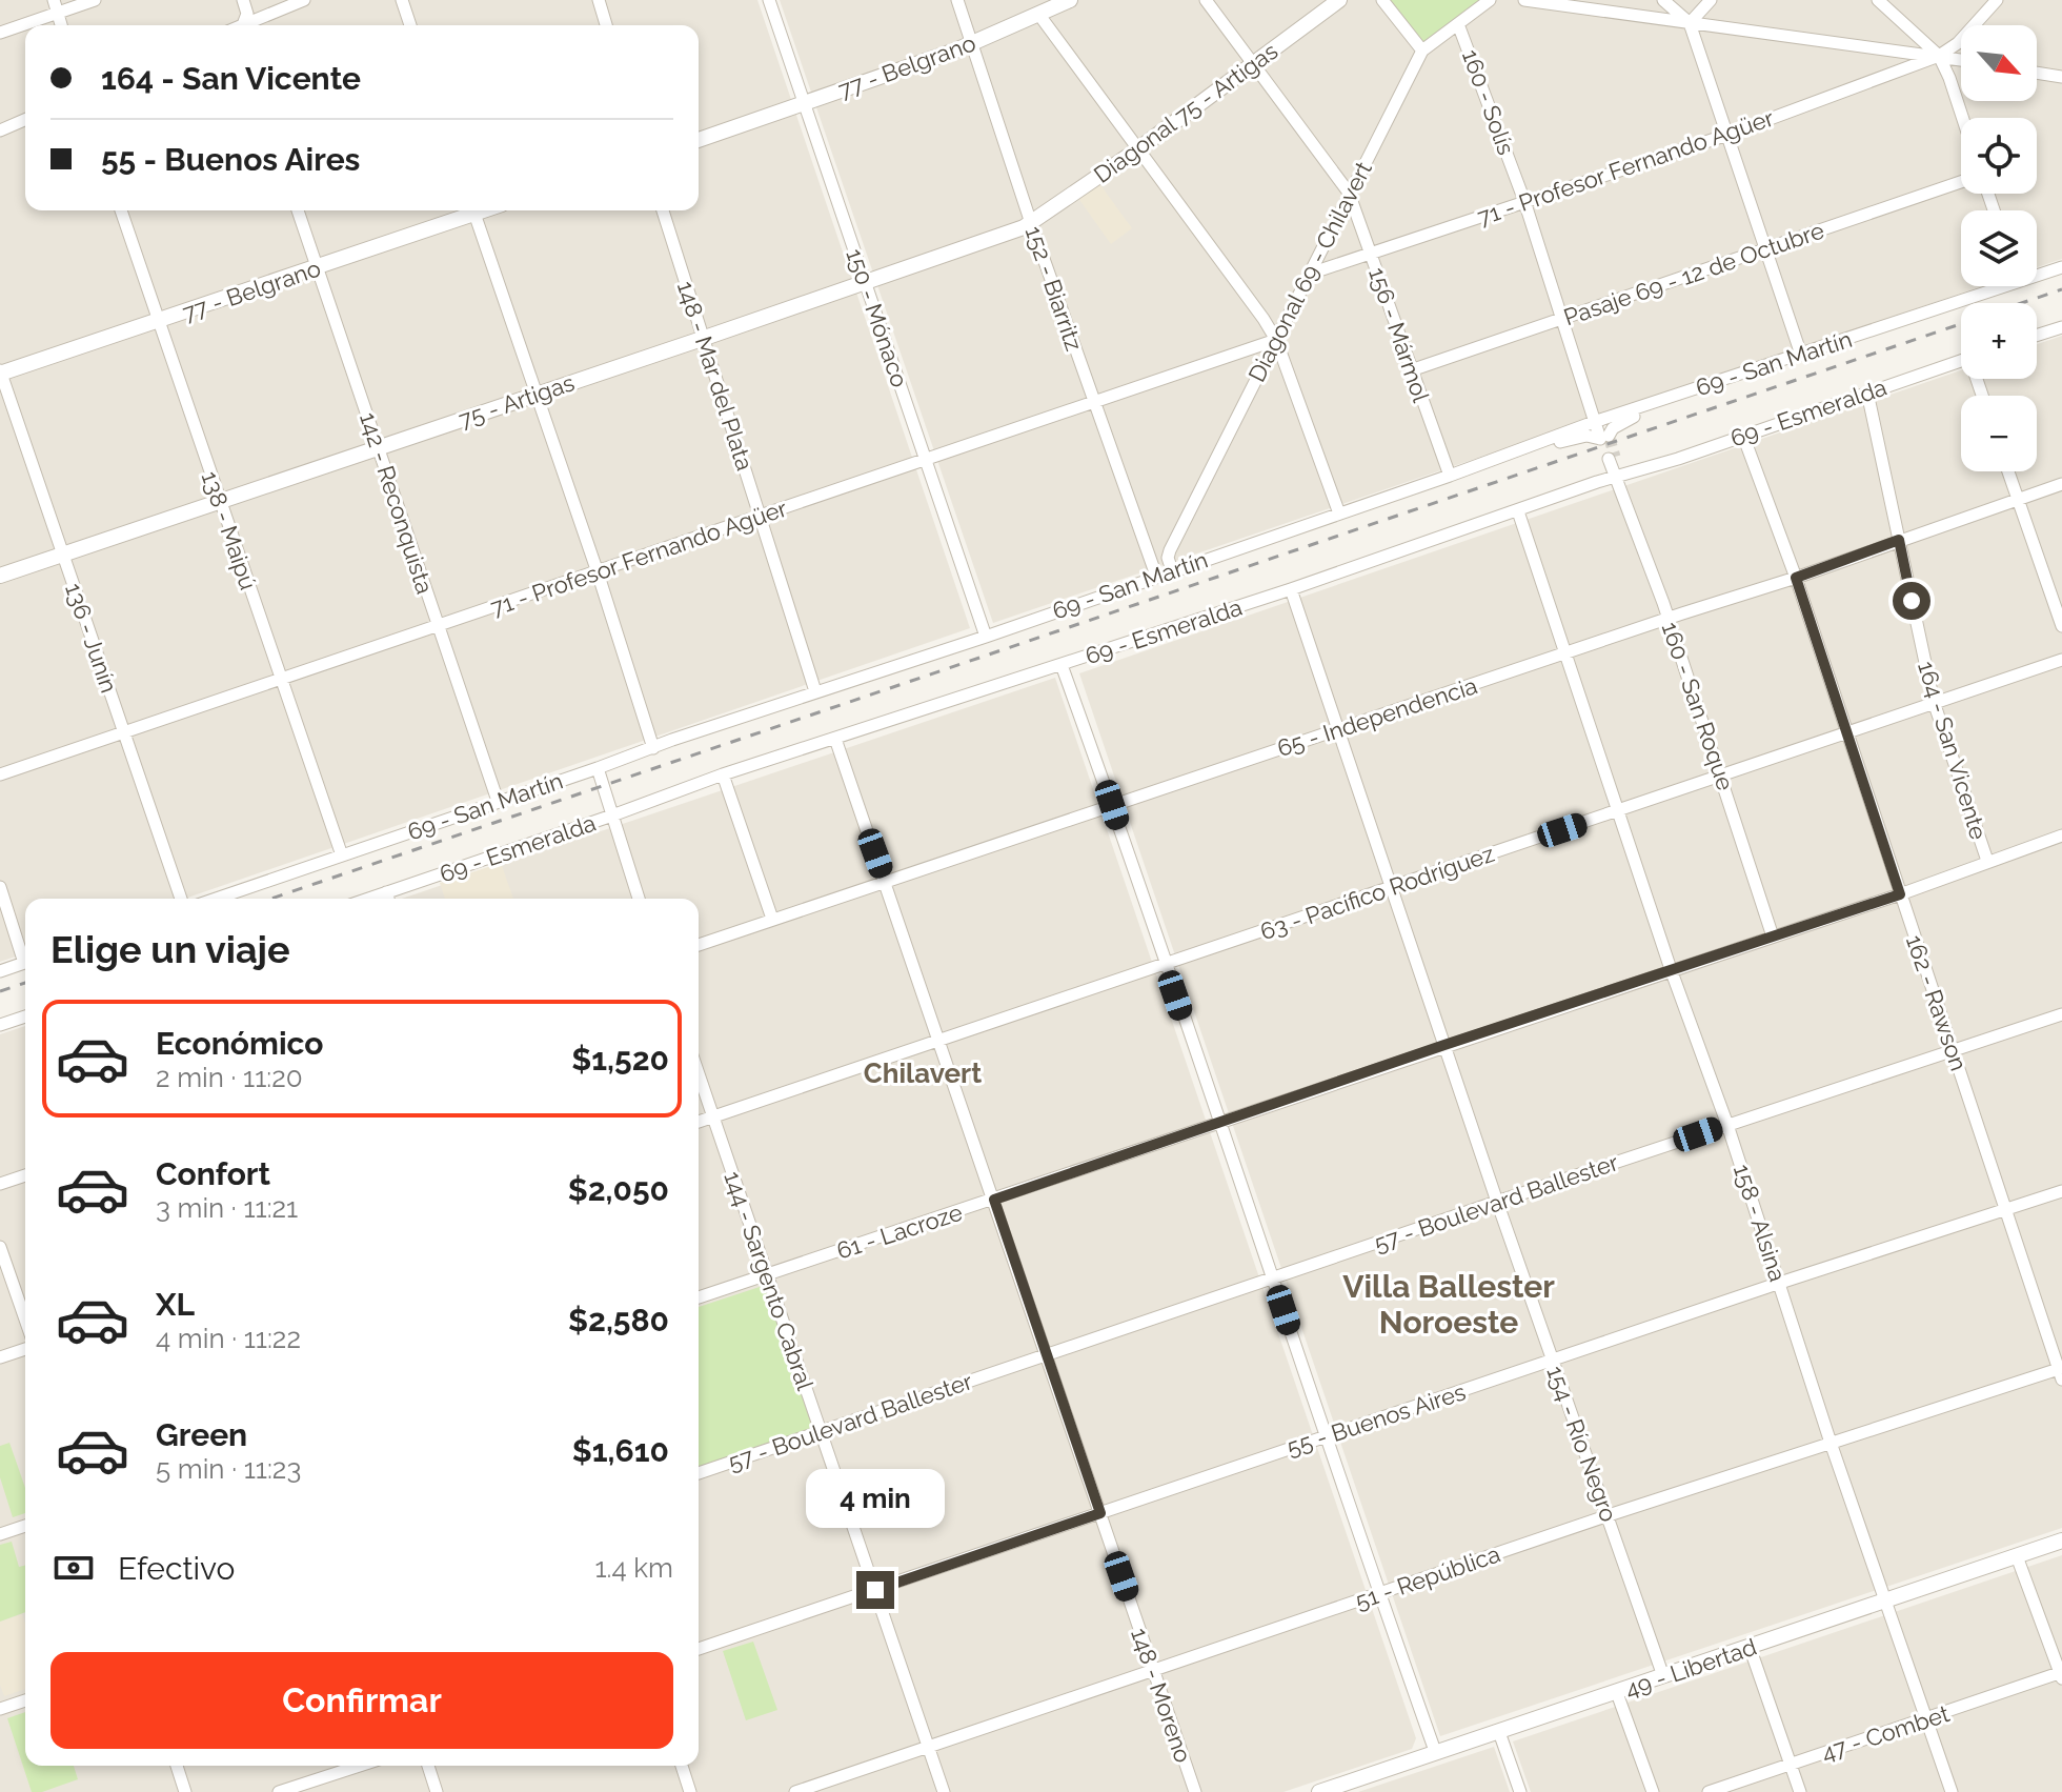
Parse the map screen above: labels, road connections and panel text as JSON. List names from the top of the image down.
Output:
{
  "streets": {
    "street": [
      "77 - Belgrano",
      "160 - Solís",
      "Diagonal 75 - Artigas",
      "71 - Profesor Fernando Agüer",
      "Diagonal 69 - Chilavert",
      "Pasaje 69 - 12 de Octubre",
      "152 - Biarritz",
      "150 - Mónaco",
      "156 - Mármol",
      "69 - San Martín",
      "148 - Mar del Plata",
      "75 - Artigas",
      "69 - Esmeralda",
      "142 - Reconquista",
      "138 - Maipú",
      "136 - Junín",
      "160 - San Roque",
      "65 - Independencia",
      "164 - San Vicente",
      "63 - Pacífico Rodríguez",
      "162 - Rawson",
      "57 - Boulevard Ballester",
      "158 - Alsina",
      "61 - Lacroze",
      "144 - Sargento Cabral",
      "55 - Buenos Aires",
      "154 - Río Negro",
      "51 - República",
      "49 - Libertad",
      "148 - Moreno",
      "47 - Combet"
    ]
  },
  "crossings": [
    ["77 - Belgrano", "152 - Biarritz"],
    ["77 - Belgrano", "150 - Mónaco"],
    ["77 - Belgrano", "142 - Reconquista"],
    ["77 - Belgrano", "138 - Maipú"],
    ["77 - Belgrano", "136 - Junín"],
    ["160 - Solís", "71 - Profesor Fernando Agüer"],
    ["160 - Solís", "Diagonal 69 - Chilavert"],
    ["160 - Solís", "Pasaje 69 - 12 de Octubre"],
    ["160 - Solís", "69 - San Martín"],
    ["Diagonal 75 - Artigas", "152 - Biarritz"],
    ["Diagonal 75 - Artigas", "156 - Mármol"],
    ["Diagonal 75 - Artigas", "75 - Artigas"],
    ["71 - Profesor Fernando Agüer", "Diagonal 69 - Chilavert"],
    ["71 - Profesor Fernando Agüer", "152 - Biarritz"],
    ["71 - Profesor Fernando Agüer", "150 - Mónaco"],
    ["71 - Profesor Fernando Agüer", "156 - Mármol"],
    ["71 - Profesor Fernando Agüer", "148 - Mar del Plata"],
    ["71 - Profesor Fernando Agüer", "142 - Reconquista"],
    ["71 - Profesor Fernando Agüer", "138 - Maipú"],
    ["71 - Profesor Fernando Agüer", "136 - Junín"],
    ["Diagonal 69 - Chilavert", "156 - Mármol"],
    ["Diagonal 69 - Chilavert", "69 - San Martín"],
    ["Pasaje 69 - 12 de Octubre", "156 - Mármol"],
    ["152 - Biarritz", "69 - San Martín"],
    ["152 - Biarritz", "75 - Artigas"],
    ["150 - Mónaco", "69 - San Martín"],
    ["150 - Mónaco", "75 - Artigas"],
    ["156 - Mármol", "69 - San Martín"],
    ["69 - San Martín", "148 - Mar del Plata"],
    ["69 - San Martín", "142 - Reconquista"],
    ["69 - San Martín", "138 - Maipú"],
    ["148 - Mar del Plata", "75 - Artigas"],
    ["75 - Artigas", "142 - Reconquista"],
    ["75 - Artigas", "138 - Maipú"],
    ["75 - Artigas", "136 - Junín"],
    ["69 - Esmeralda", "160 - San Roque"],
    ["69 - Esmeralda", "164 - San Vicente"],
    ["69 - Esmeralda", "162 - Rawson"],
    ["69 - Esmeralda", "158 - Alsina"],
    ["69 - Esmeralda", "154 - Río Negro"],
    ["69 - Esmeralda", "148 - Moreno"],
    ["160 - San Roque", "65 - Independencia"],
    ["160 - San Roque", "63 - Pacífico Rodríguez"],
    ["160 - San Roque", "61 - Lacroze"],
    ["65 - Independencia", "164 - San Vicente"],
    ["65 - Independencia", "162 - Rawson"],
    ["65 - Independencia", "158 - Alsina"],
    ["65 - Independencia", "154 - Río Negro"],
    ["65 - Independencia", "148 - Moreno"],
    ["164 - San Vicente", "63 - Pacífico Rodríguez"],
    ["164 - San Vicente", "61 - Lacroze"],
    ["63 - Pacífico Rodríguez", "162 - Rawson"],
    ["63 - Pacífico Rodríguez", "158 - Alsina"],
    ["63 - Pacífico Rodríguez", "144 - Sargento Cabral"],
    ["63 - Pacífico Rodríguez", "154 - Río Negro"],
    ["63 - Pacífico Rodríguez", "148 - Moreno"],
    ["162 - Rawson", "57 - Boulevard Ballester"],
    ["162 - Rawson", "61 - Lacroze"],
    ["162 - Rawson", "55 - Buenos Aires"],
    ["162 - Rawson", "51 - República"],
    ["57 - Boulevard Ballester", "158 - Alsina"],
    ["57 - Boulevard Ballester", "144 - Sargento Cabral"],
    ["57 - Boulevard Ballester", "154 - Río Negro"],
    ["57 - Boulevard Ballester", "148 - Moreno"],
    ["158 - Alsina", "61 - Lacroze"],
    ["158 - Alsina", "55 - Buenos Aires"],
    ["158 - Alsina", "51 - República"],
    ["158 - Alsina", "49 - Libertad"],
    ["158 - Alsina", "47 - Combet"],
    ["61 - Lacroze", "144 - Sargento Cabral"],
    ["61 - Lacroze", "154 - Río Negro"],
    ["61 - Lacroze", "148 - Moreno"],
    ["144 - Sargento Cabral", "55 - Buenos Aires"],
    ["144 - Sargento Cabral", "51 - República"],
    ["55 - Buenos Aires", "154 - Río Negro"],
    ["55 - Buenos Aires", "148 - Moreno"],
    ["154 - Río Negro", "51 - República"],
    ["154 - Río Negro", "49 - Libertad"],
    ["51 - República", "148 - Moreno"]
  ],
  "districts": ["Chilavert", "Villa Ballester Noroeste"],
  "north": "bottom right",
  "page": {
    "map_buttons": ["+", "−"],
    "banner": ["164 - San Vicente", "55 - Buenos Aires"],
    "heading": "Elige un viaje",
    "list": [
      {
        "name": "Económico",
        "note": "2 min · 11:20",
        "value": "$1,520"
      },
      {
        "name": "Confort",
        "note": "3 min · 11:21",
        "value": "$2,050"
      },
      {
        "name": "XL",
        "note": "4 min · 11:22",
        "value": "$2,580"
      },
      {
        "name": "Green",
        "note": "5 min · 11:23",
        "value": "$1,610"
      }
    ],
    "bubble": "4 min",
    "pay": ["Efectivo", "1.4 km"],
    "buttons": "Confirmar"
  }
}
